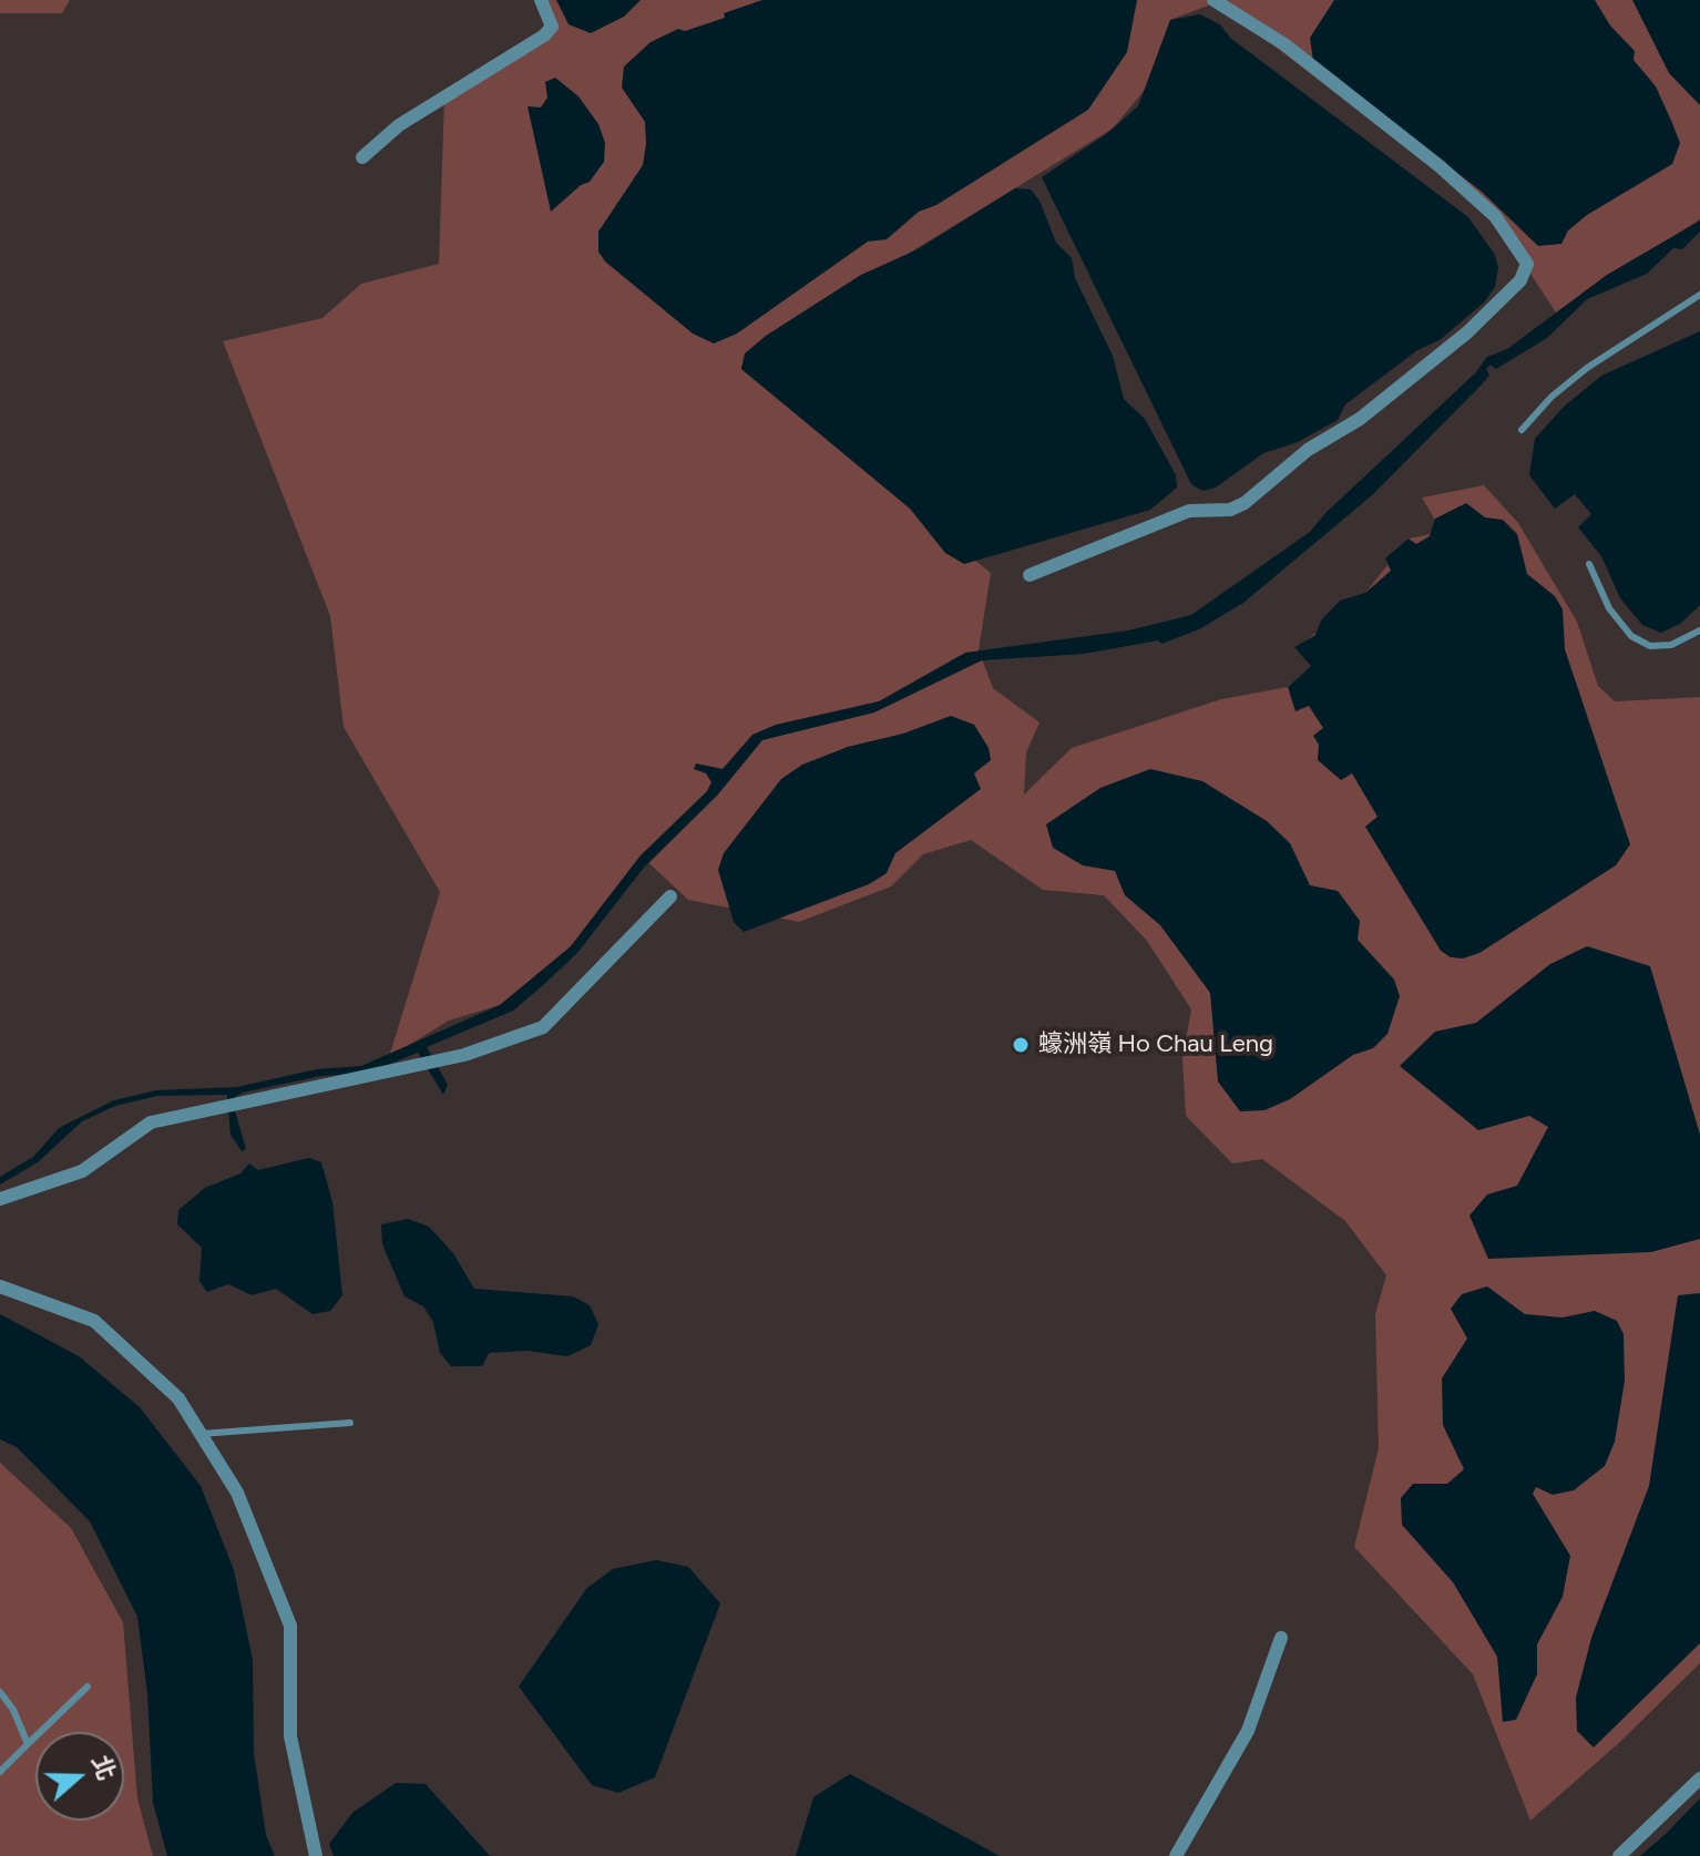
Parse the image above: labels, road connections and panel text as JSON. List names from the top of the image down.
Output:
{
  "places": ["蠔洲嶺 Ho Chau Leng"],
  "north": "right"
}
